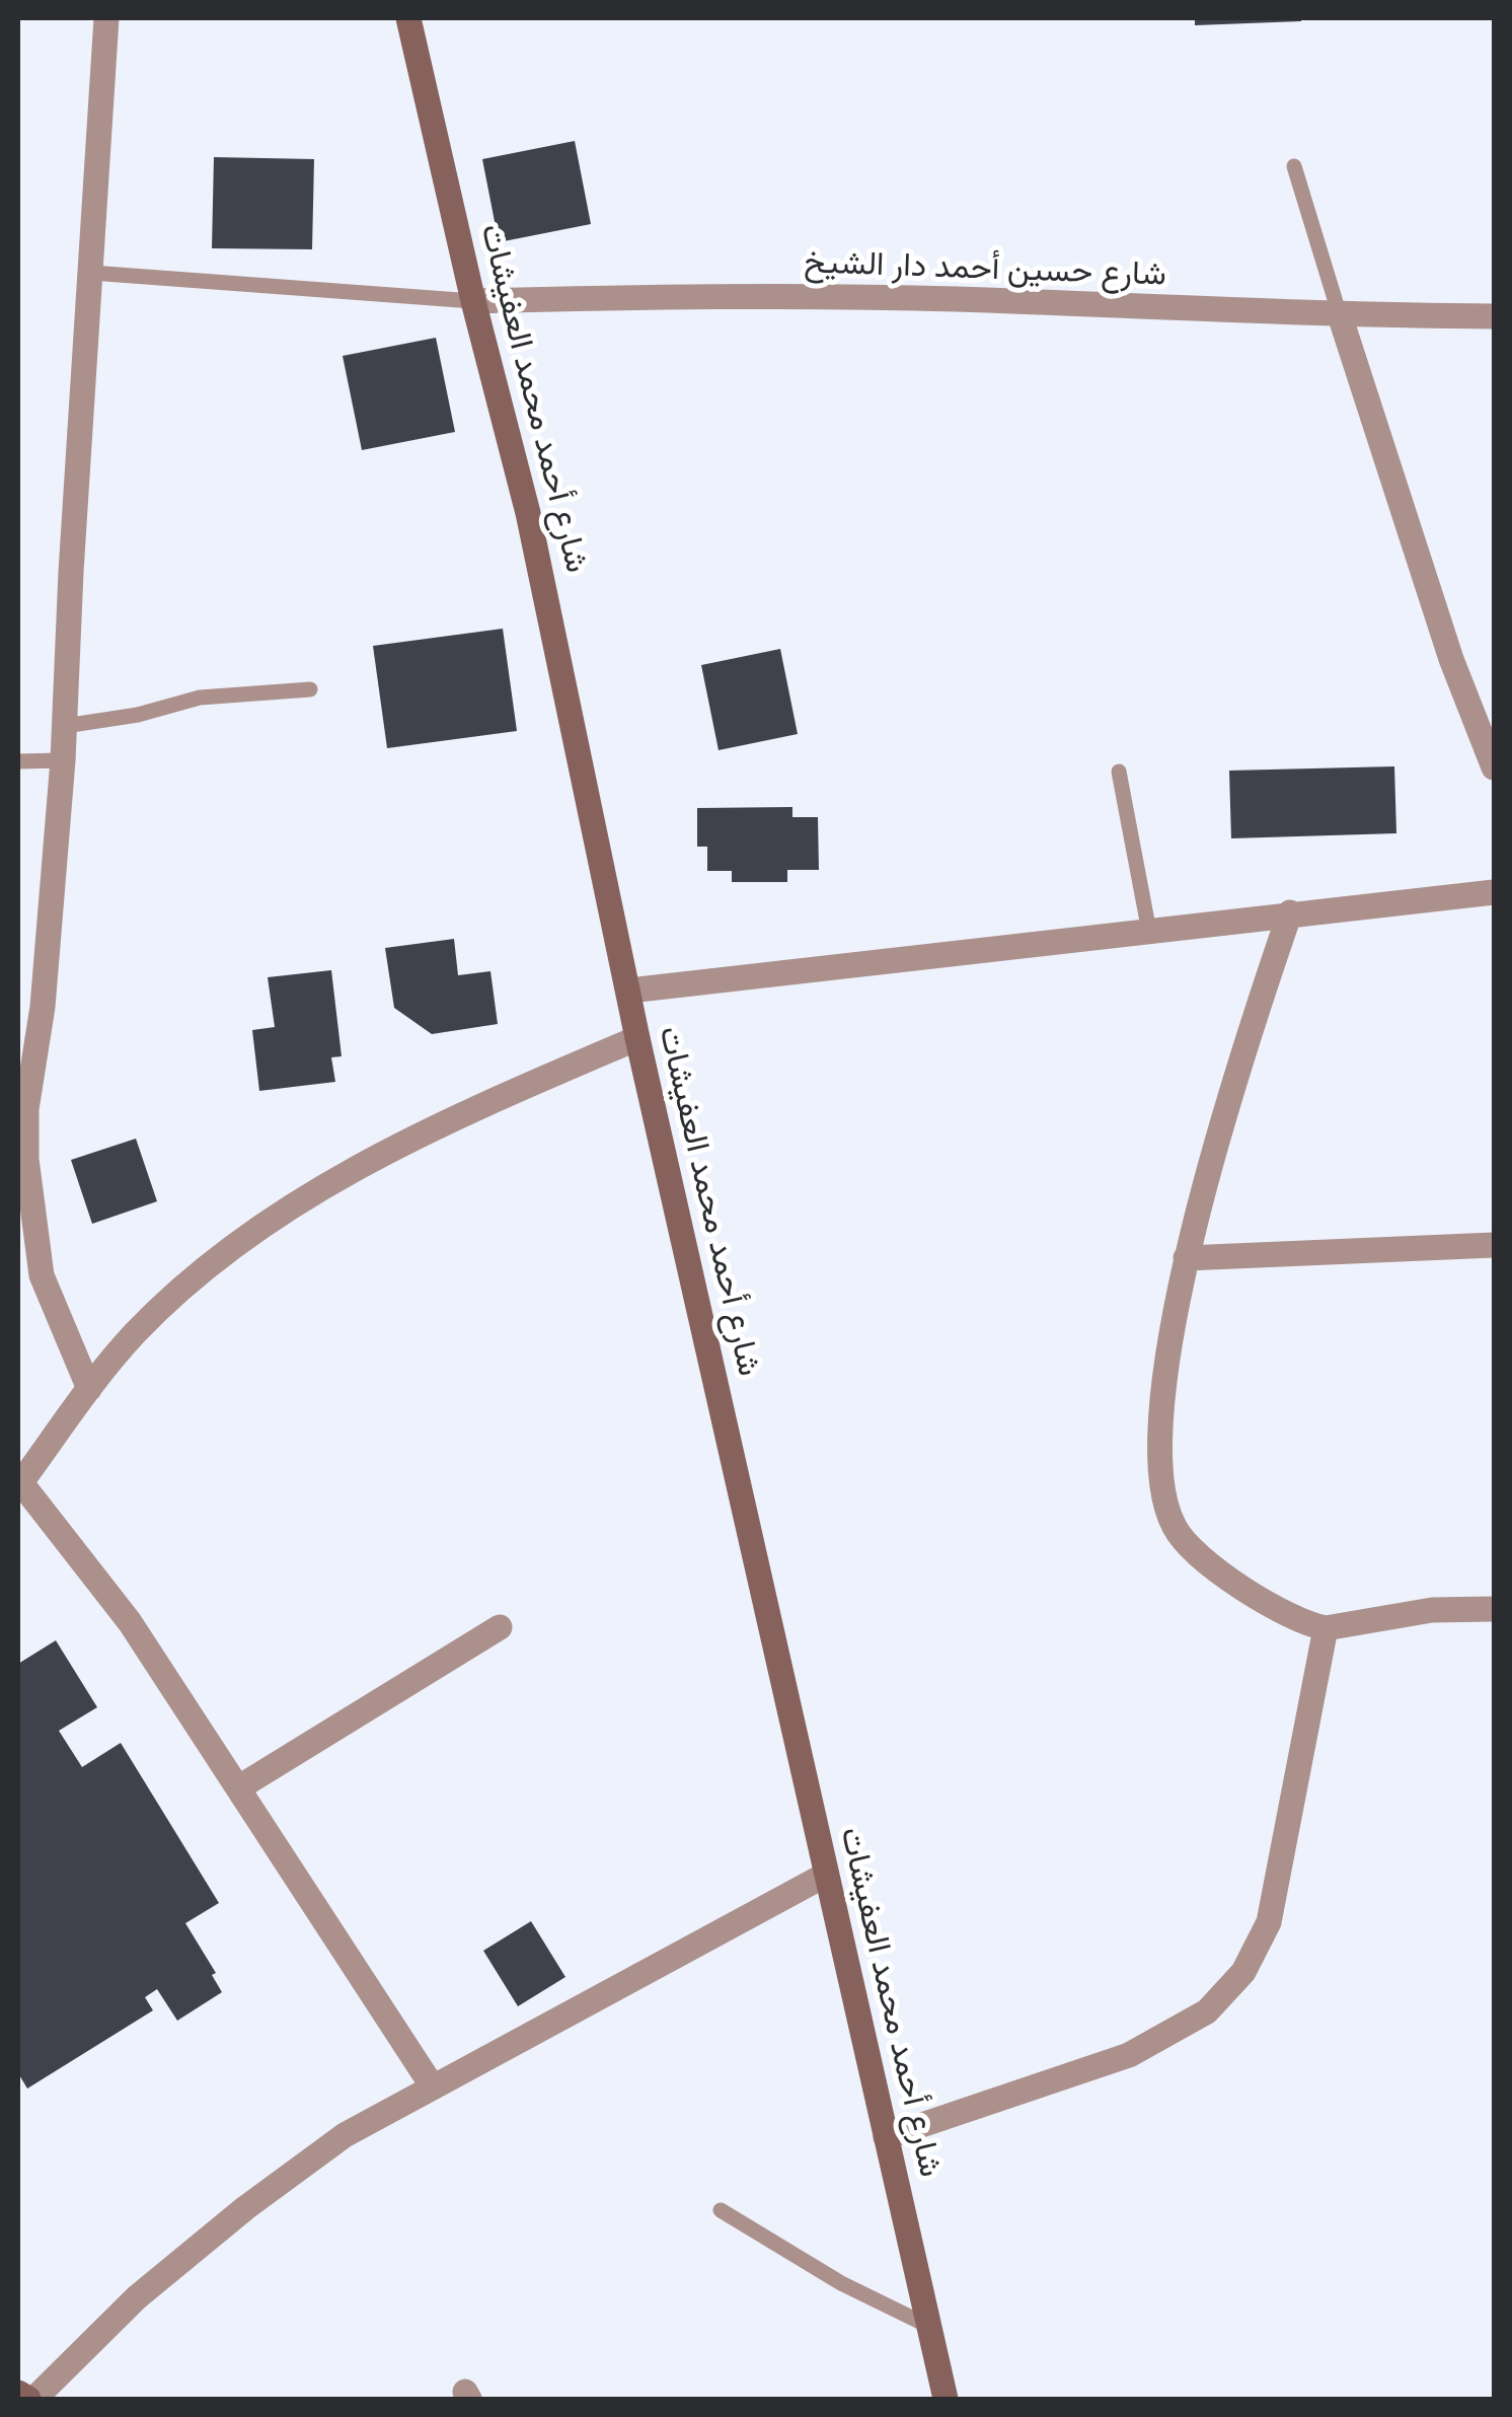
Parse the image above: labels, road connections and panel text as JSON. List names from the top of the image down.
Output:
{
  "streets": {
    "street": ["شارع حسين أحمد دار الشيخ", "شارع أحمد محمد العفيشات"]
  },
  "crossings": [
    ["شارع حسين أحمد دار الشيخ", "شارع أحمد محمد العفيشات"]
  ]
}
